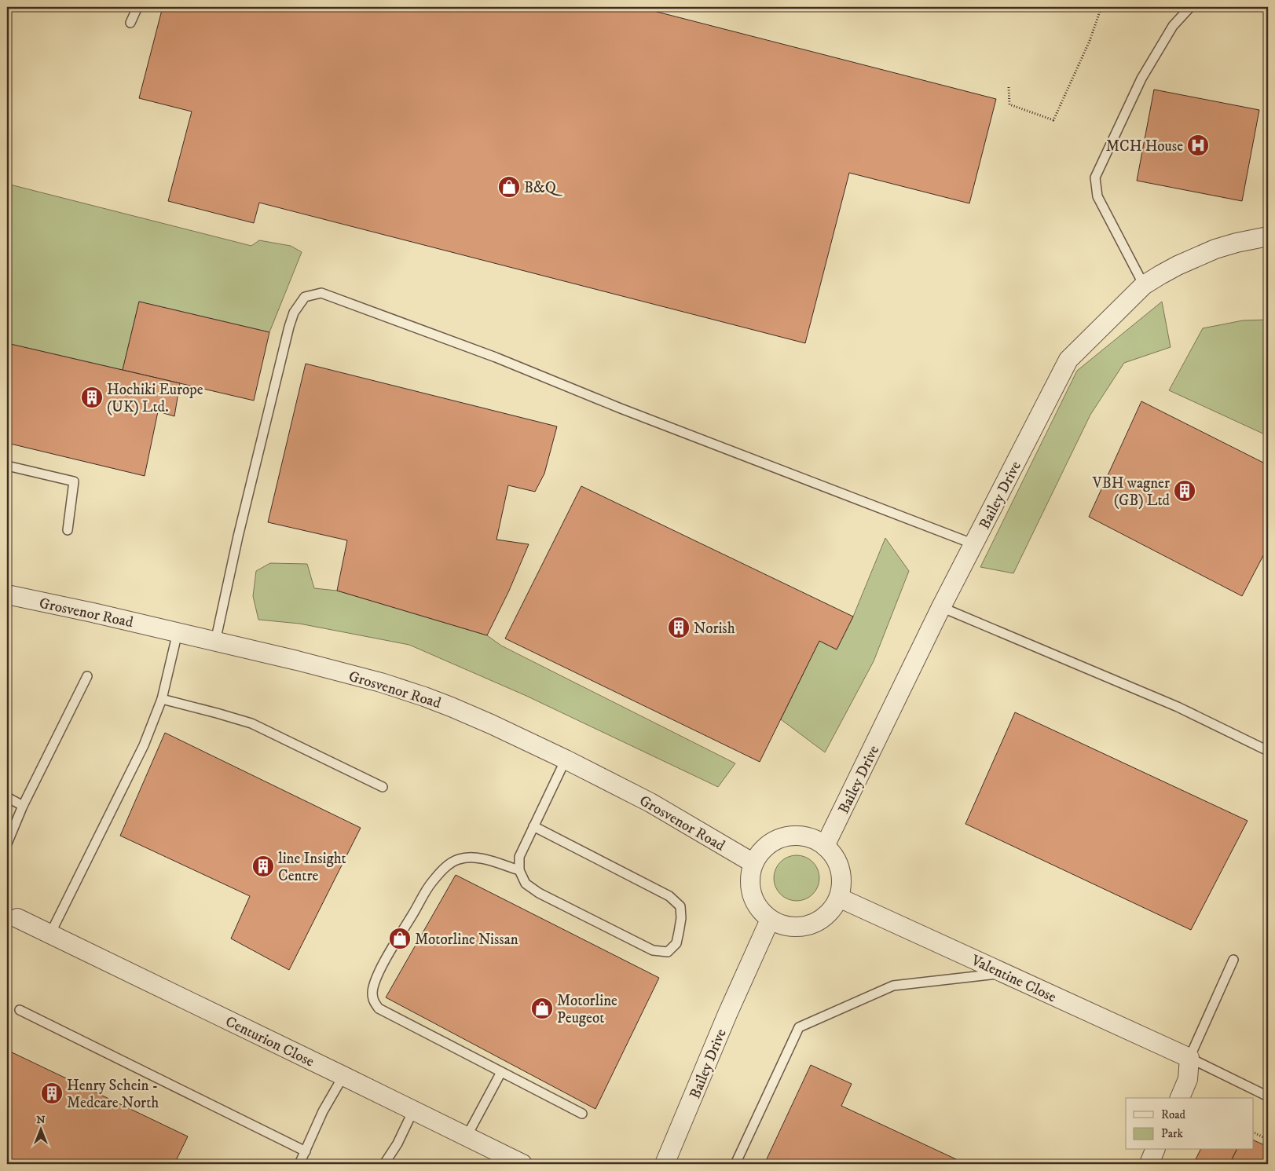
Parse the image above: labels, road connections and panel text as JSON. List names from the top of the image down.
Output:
{
  "streets": {
    "street": [
      "Bailey Drive",
      "Grosvenor Road",
      "Valentine Close",
      "Centurion Close"
    ]
  },
  "crossings": [
    ["Bailey Drive", "Grosvenor Road"],
    ["Bailey Drive", "Valentine Close"],
    ["Grosvenor Road", "Valentine Close"]
  ],
  "places": {
    "hospital": ["MCH House"],
    "shop": ["B&Q", "Motorline Nissan", "Motorline Peugeot"],
    "building": [
      "Hochiki Europe (UK) Ltd.",
      "VBH wagner (GB) Ltd",
      "Norish",
      "line Insight Centre",
      "Henry Schein - Medcare North"
    ]
  },
  "legend": ["Road", "Park"],
  "north": "top"
}
